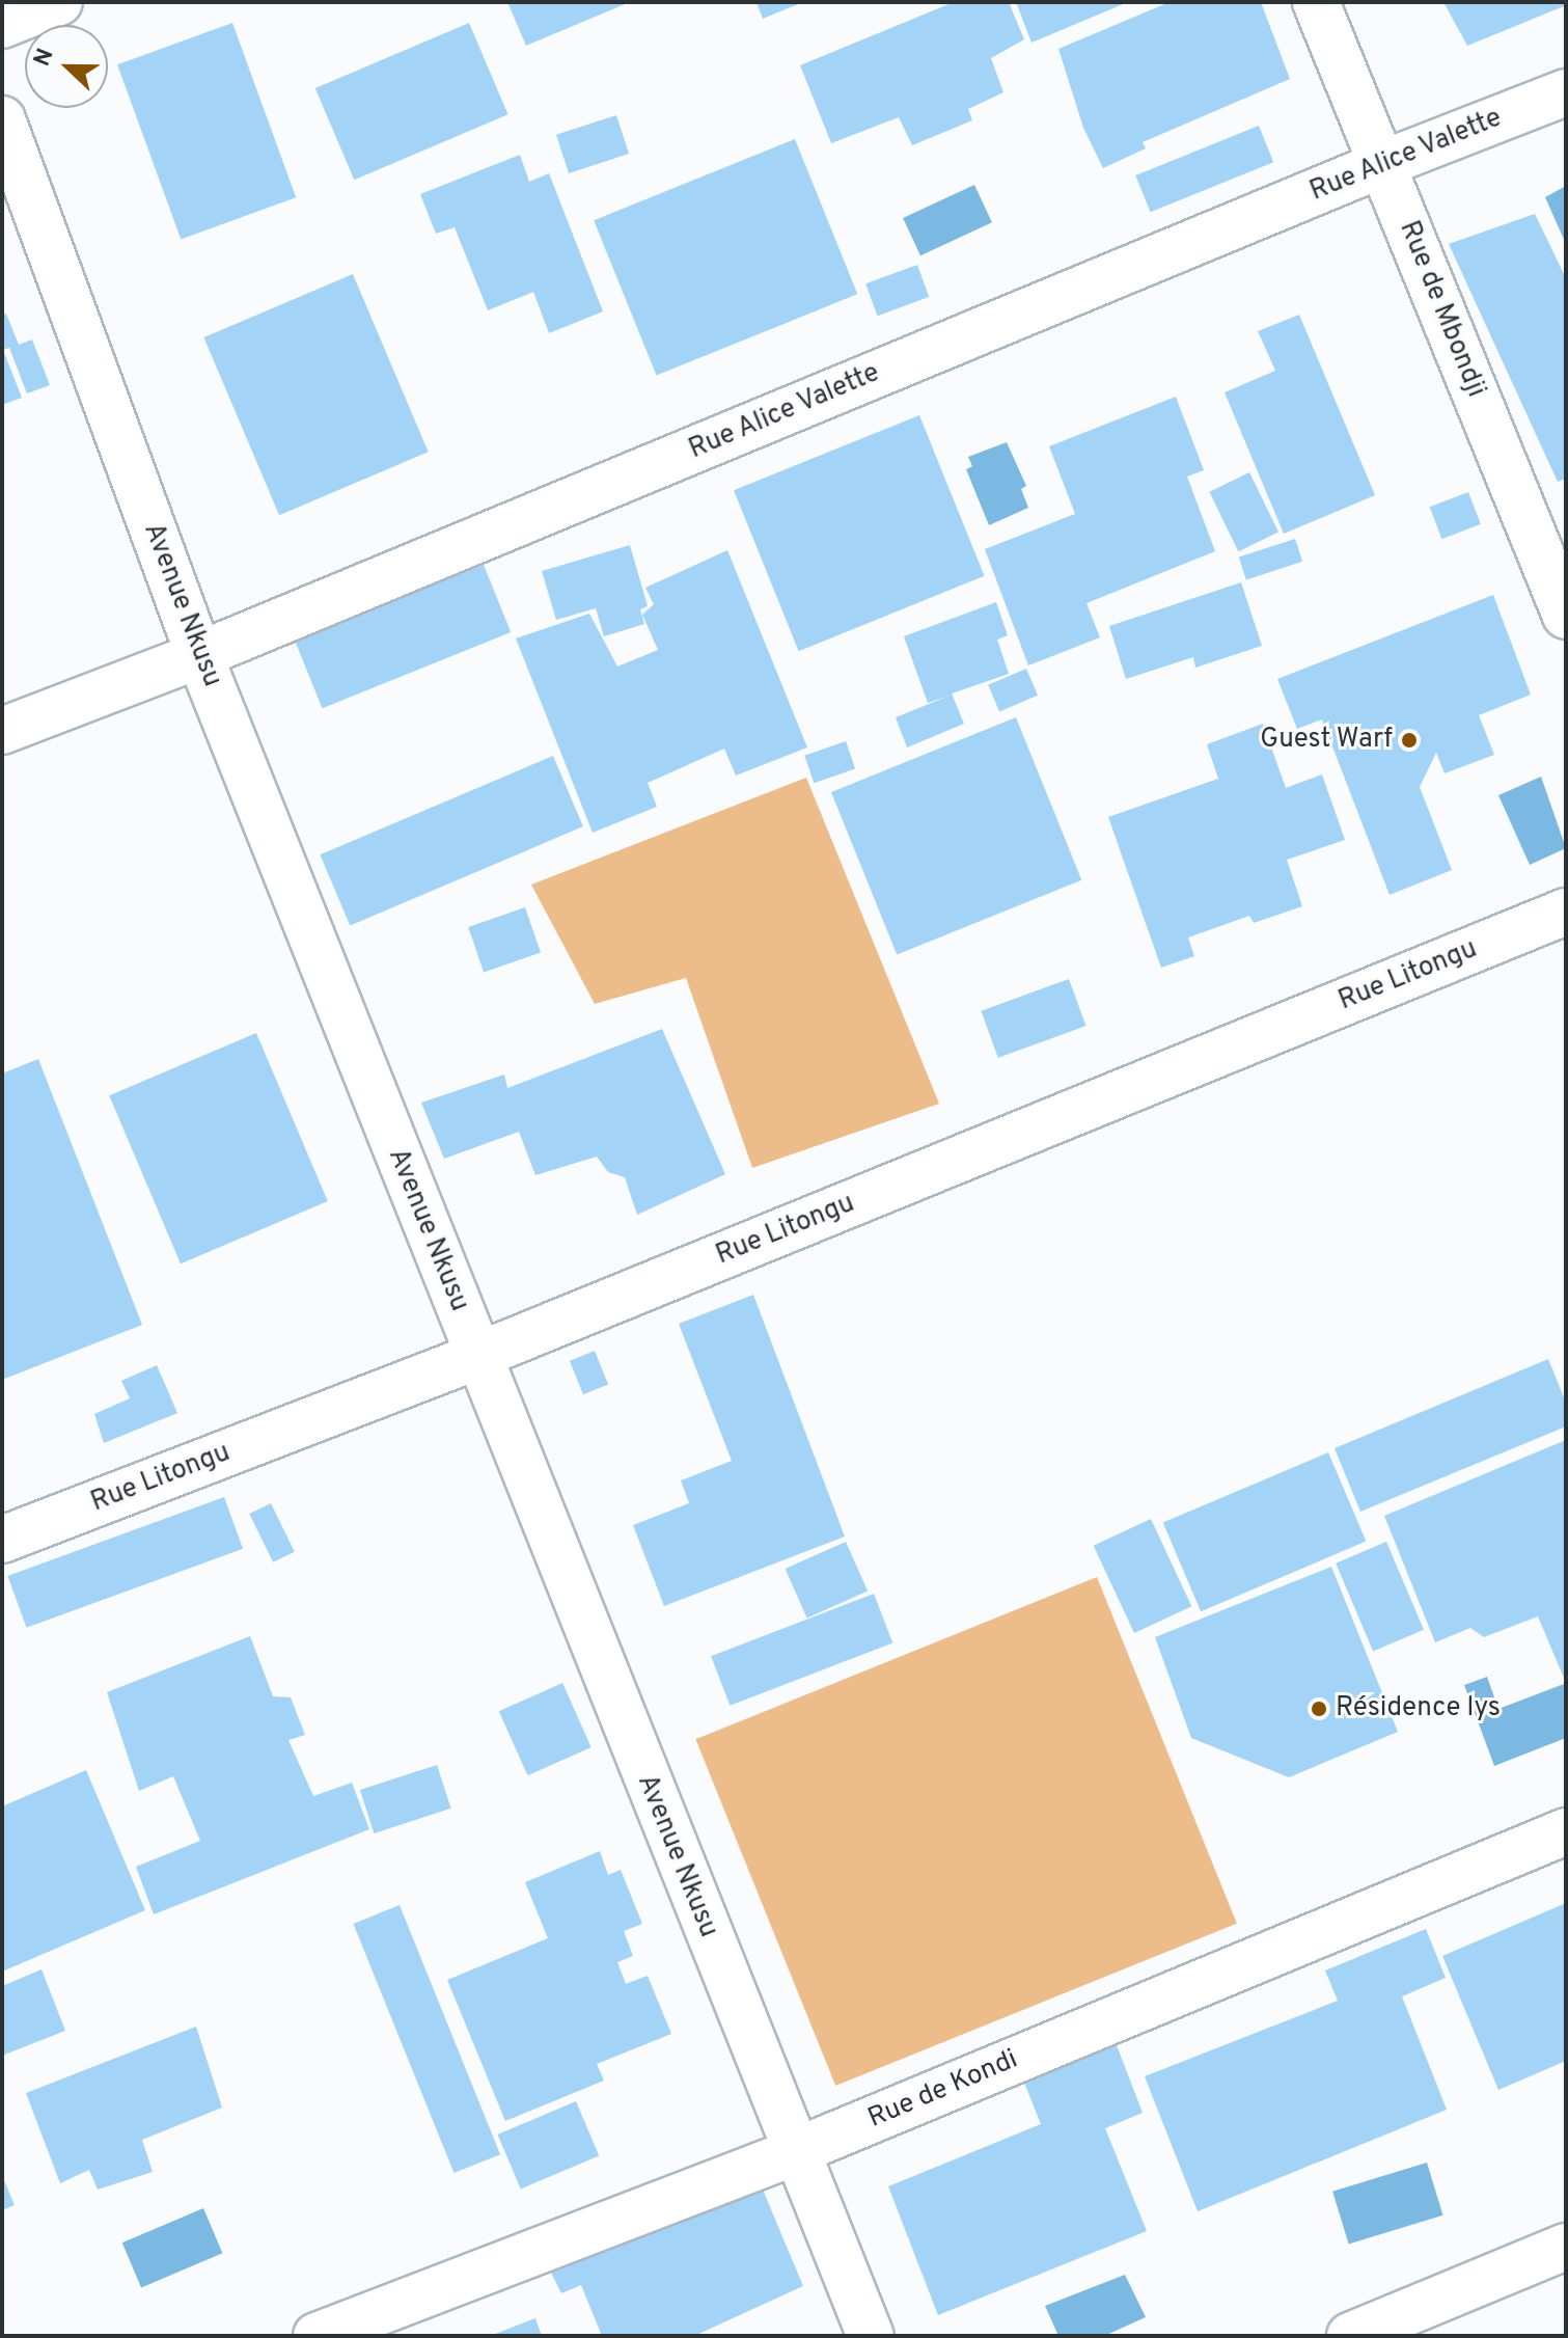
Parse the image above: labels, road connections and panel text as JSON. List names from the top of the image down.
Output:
{
  "streets": {
    "street": [
      "Rue Alice Valette",
      "Rue de Mbondji",
      "Avenue Nkusu",
      "Rue Litongu",
      "Rue de Kondi"
    ]
  },
  "crossings": [
    ["Rue Alice Valette", "Rue de Mbondji"],
    ["Rue Alice Valette", "Avenue Nkusu"],
    ["Avenue Nkusu", "Rue Litongu"],
    ["Avenue Nkusu", "Rue de Kondi"]
  ],
  "places": ["Guest Warf", "Résidence lys"],
  "north": "left"
}
